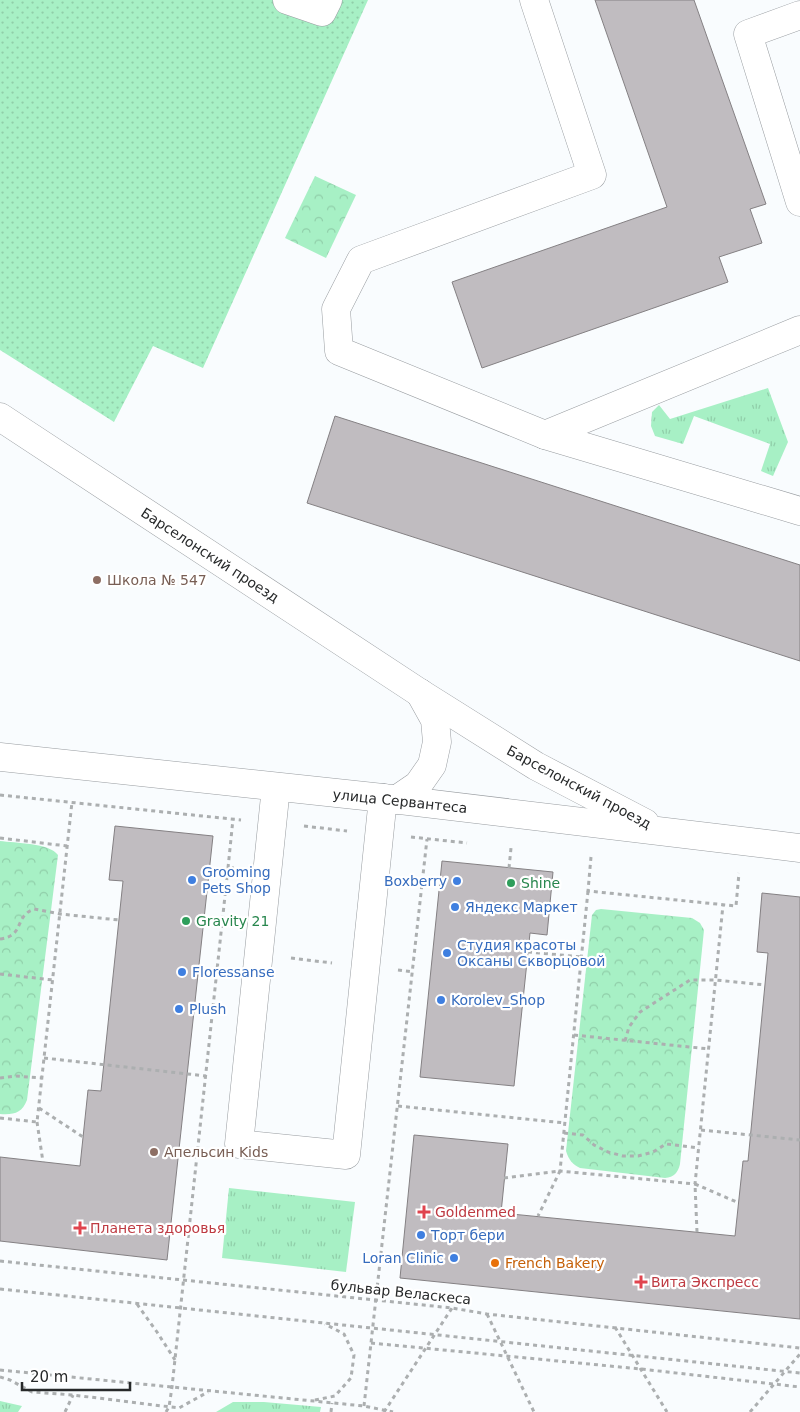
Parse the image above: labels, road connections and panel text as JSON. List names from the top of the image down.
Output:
{
  "streets": {
    "street": ["Барселонский проезд", "улица Сервантеса"],
    "path": ["бульвар Веласкеса"]
  },
  "crossings": [
    ["Барселонский проезд", "улица Сервантеса"]
  ],
  "places": {
    "other": [
      "Школа № 547",
      "Grooming Pets Shop",
      "Boxberry",
      "Shine",
      "Яндекс Маркет",
      "Gravity 21",
      "Студия красоты Оксаны Скворцовой",
      "Floressanse",
      "Korolev_Shop",
      "Plush",
      "Апельсин Kids",
      "Торт бери",
      "Loran Clinic",
      "French Bakery"
    ],
    "health": ["Goldenmed", "Планета здоровья", "Вита Экспресс"]
  },
  "scale_bar": "20 m"
}
